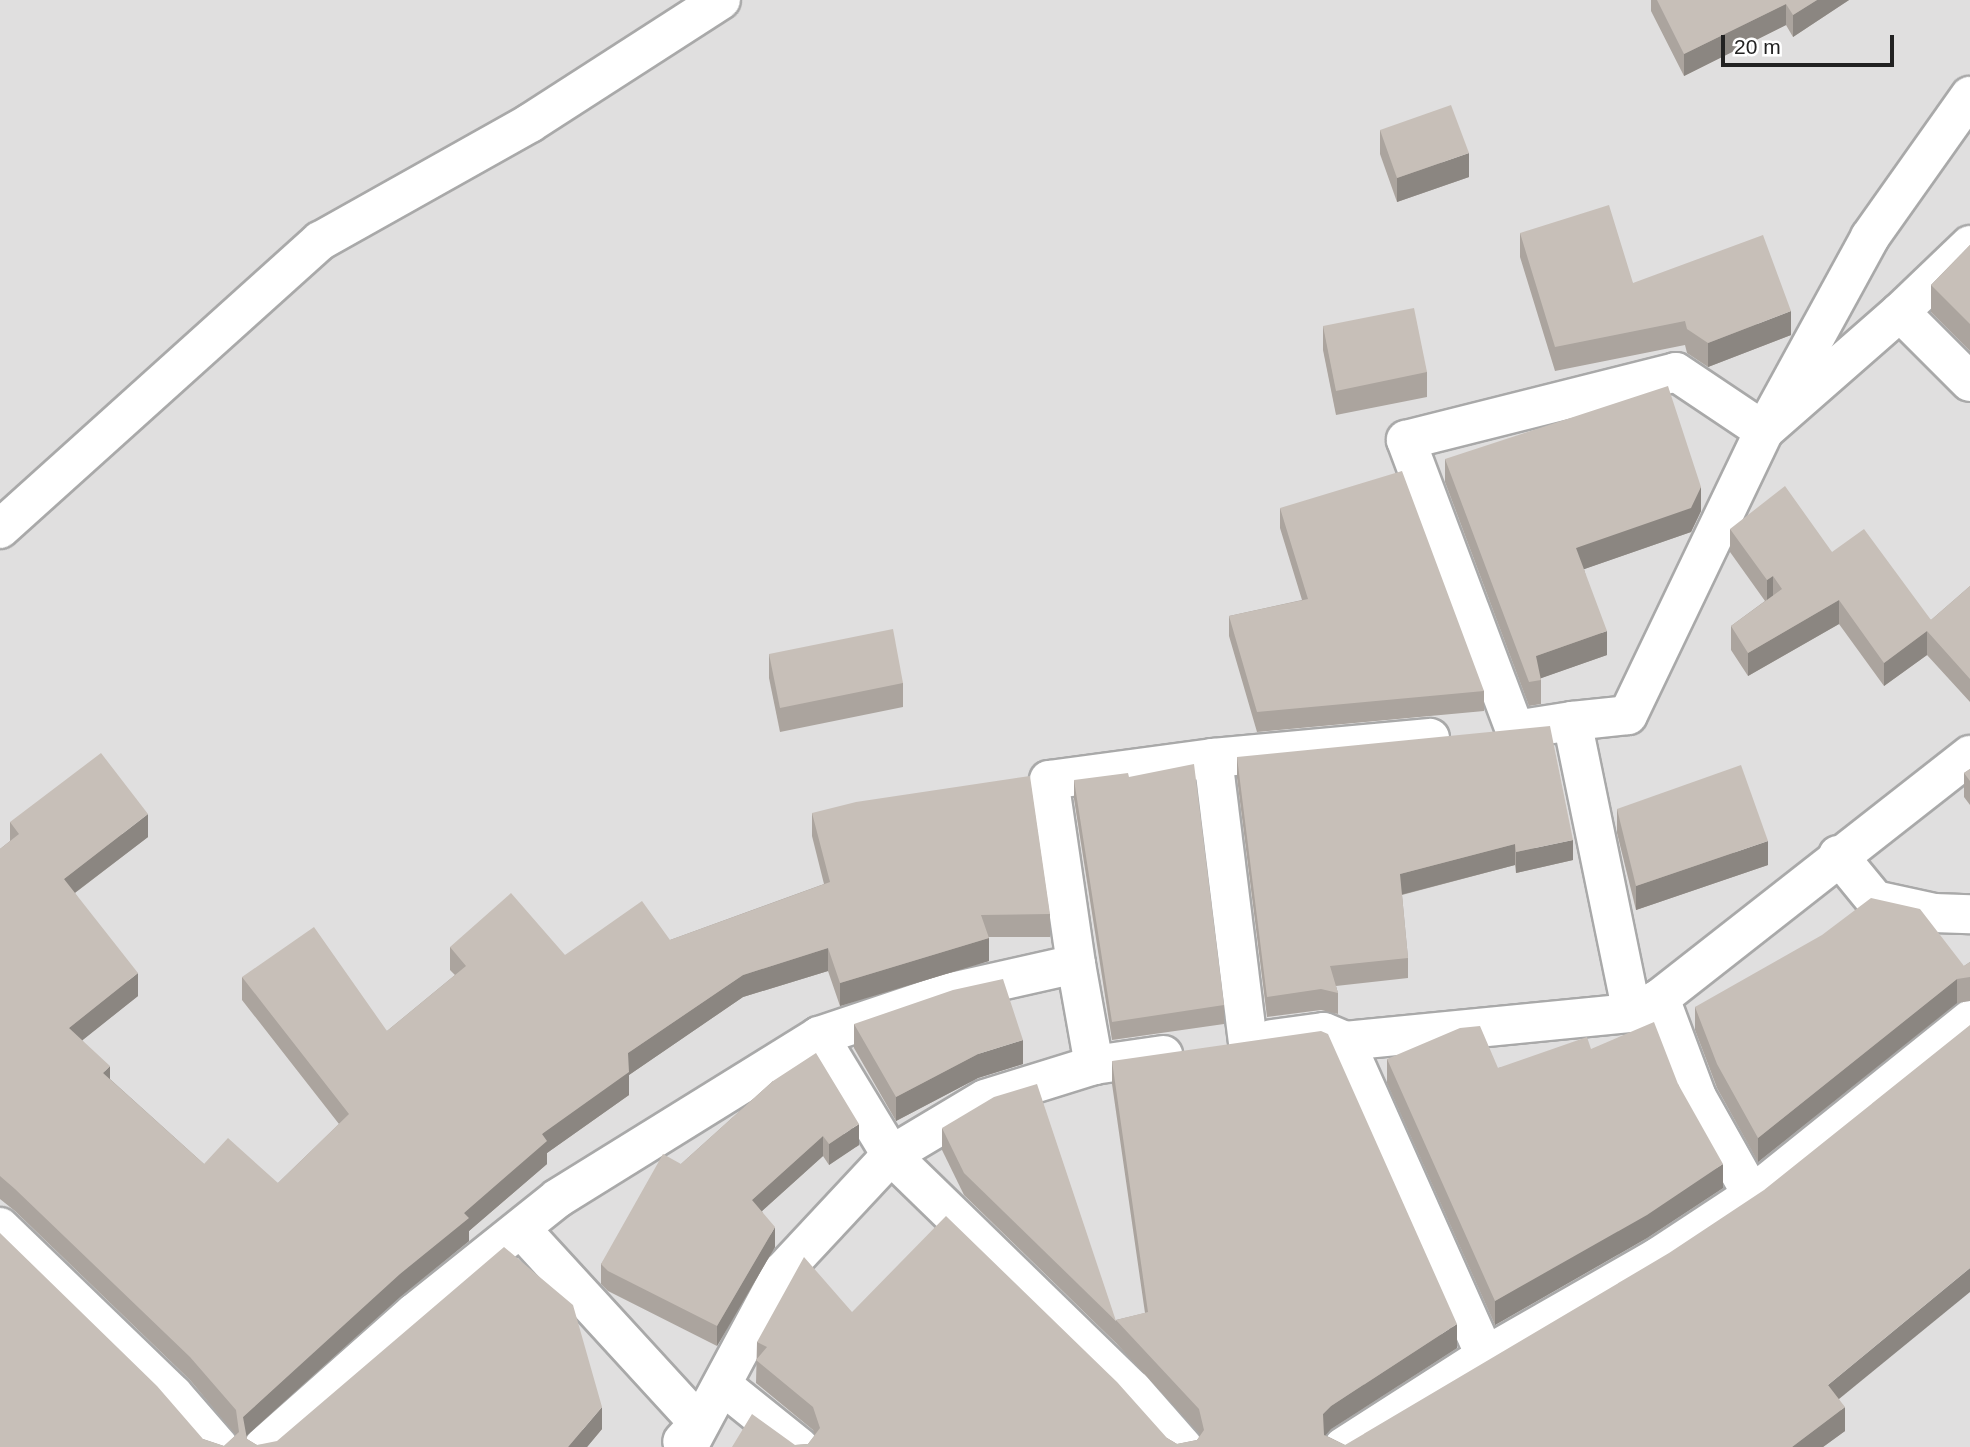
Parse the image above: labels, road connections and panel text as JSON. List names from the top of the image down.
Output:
{
  "scale_bar": "20 m"
}
